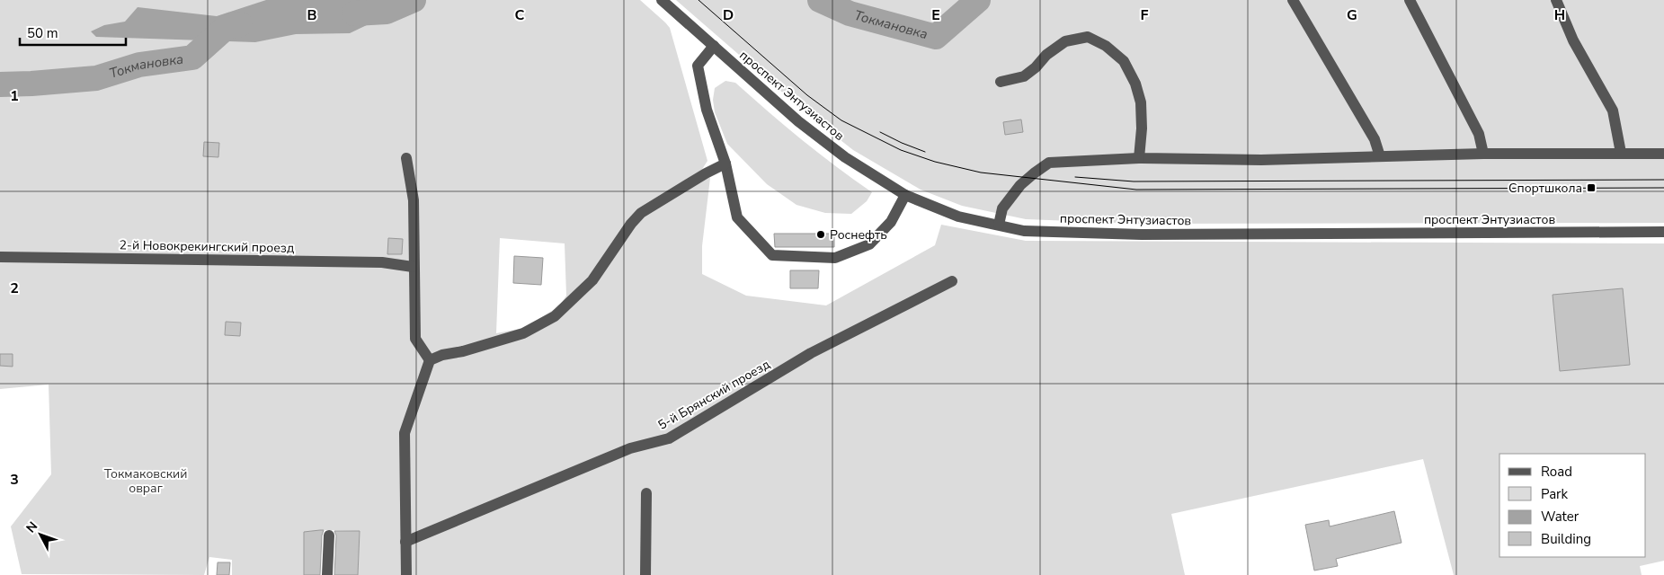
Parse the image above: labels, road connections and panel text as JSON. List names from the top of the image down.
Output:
{
  "streets": {
    "street": ["проспект Энтузиастов", "2-й Новокрекингский проезд", "5-й Брянский проезд"]
  },
  "water": ["Токмановка"],
  "parks": ["Токмаковский овраг"],
  "places": {
    "transit": ["Спортшкола"],
    "other": ["Роснефть"]
  },
  "legend": [
    "Road",
    "Park",
    "Water",
    "Building"
  ],
  "scale_bar": "50 m",
  "north": "top left",
  "grid": {
    "columns": [
      "B",
      "C",
      "D",
      "E",
      "F",
      "G",
      "H"
    ],
    "rows": ["1", "2", "3"]
  }
}
